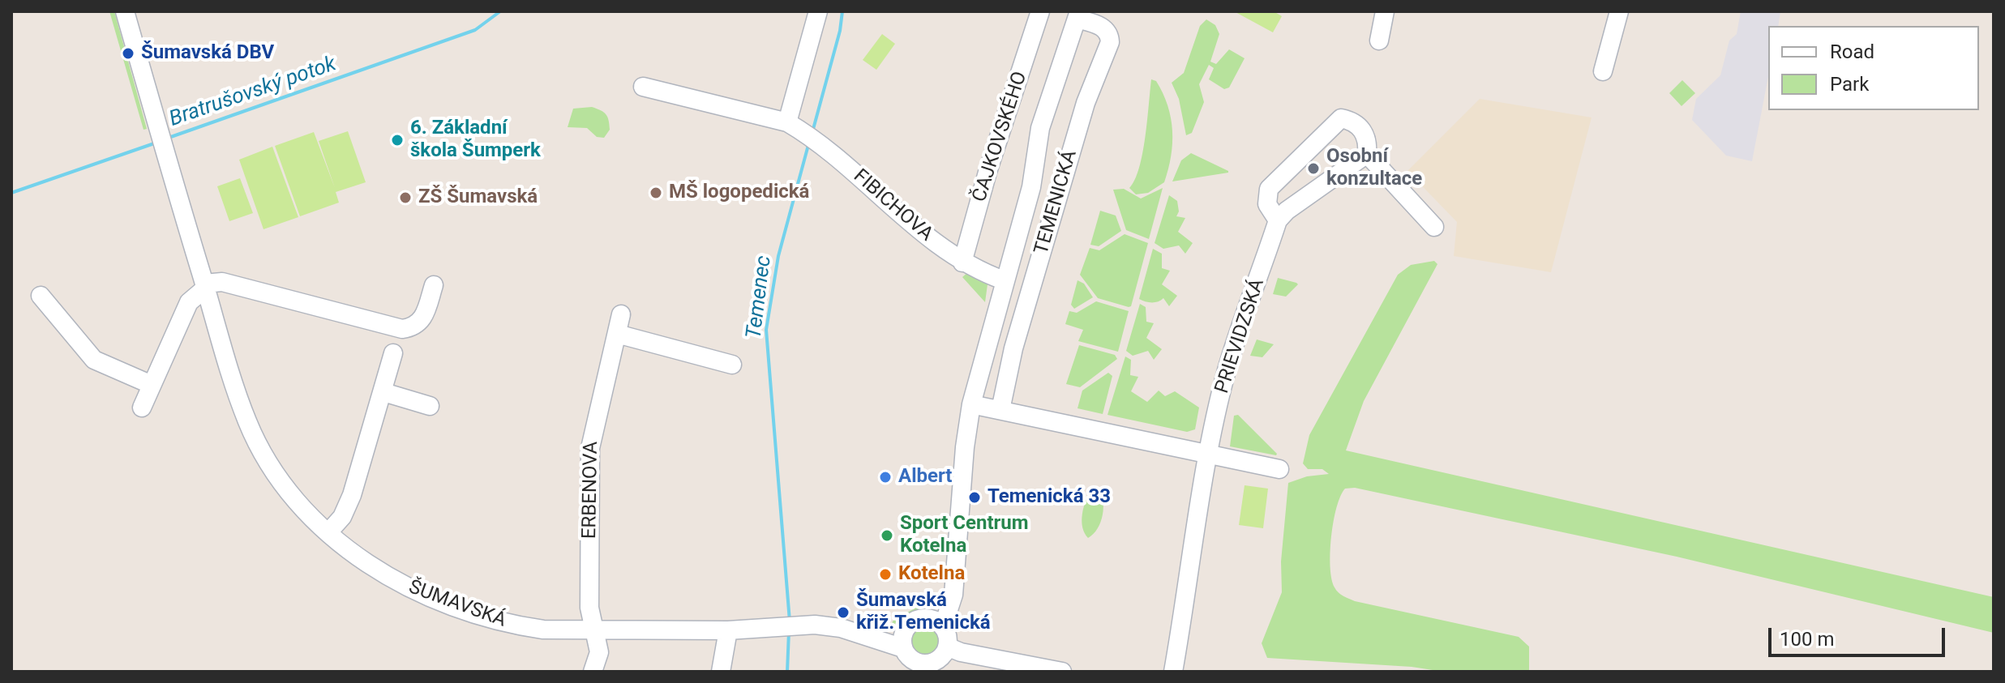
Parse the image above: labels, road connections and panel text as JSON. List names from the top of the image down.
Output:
{
  "streets": {
    "street": [
      "ČAJKOVSKÉHO",
      "TEMENICKÁ",
      "FIBICHOVA",
      "PRIEVIDZSKÁ",
      "ERBENOVA",
      "ŠUMAVSKÁ"
    ]
  },
  "crossings": [
    ["ČAJKOVSKÉHO", "FIBICHOVA"],
    ["TEMENICKÁ", "FIBICHOVA"],
    ["TEMENICKÁ", "ŠUMAVSKÁ"],
    ["ERBENOVA", "ŠUMAVSKÁ"]
  ],
  "water": ["Bratrušovský potok", "Temenec"],
  "places": [
    "Šumavská DBV",
    "6. Základní škola Šumperk",
    "Osobní konzultace",
    "MŠ logopedická",
    "ZŠ Šumavská",
    "Albert",
    "Temenická 33",
    "Sport Centrum Kotelna",
    "Kotelna",
    "Šumavská křiž.Temenická"
  ],
  "legend": ["Road", "Park"],
  "scale_bar": "100 m"
}
